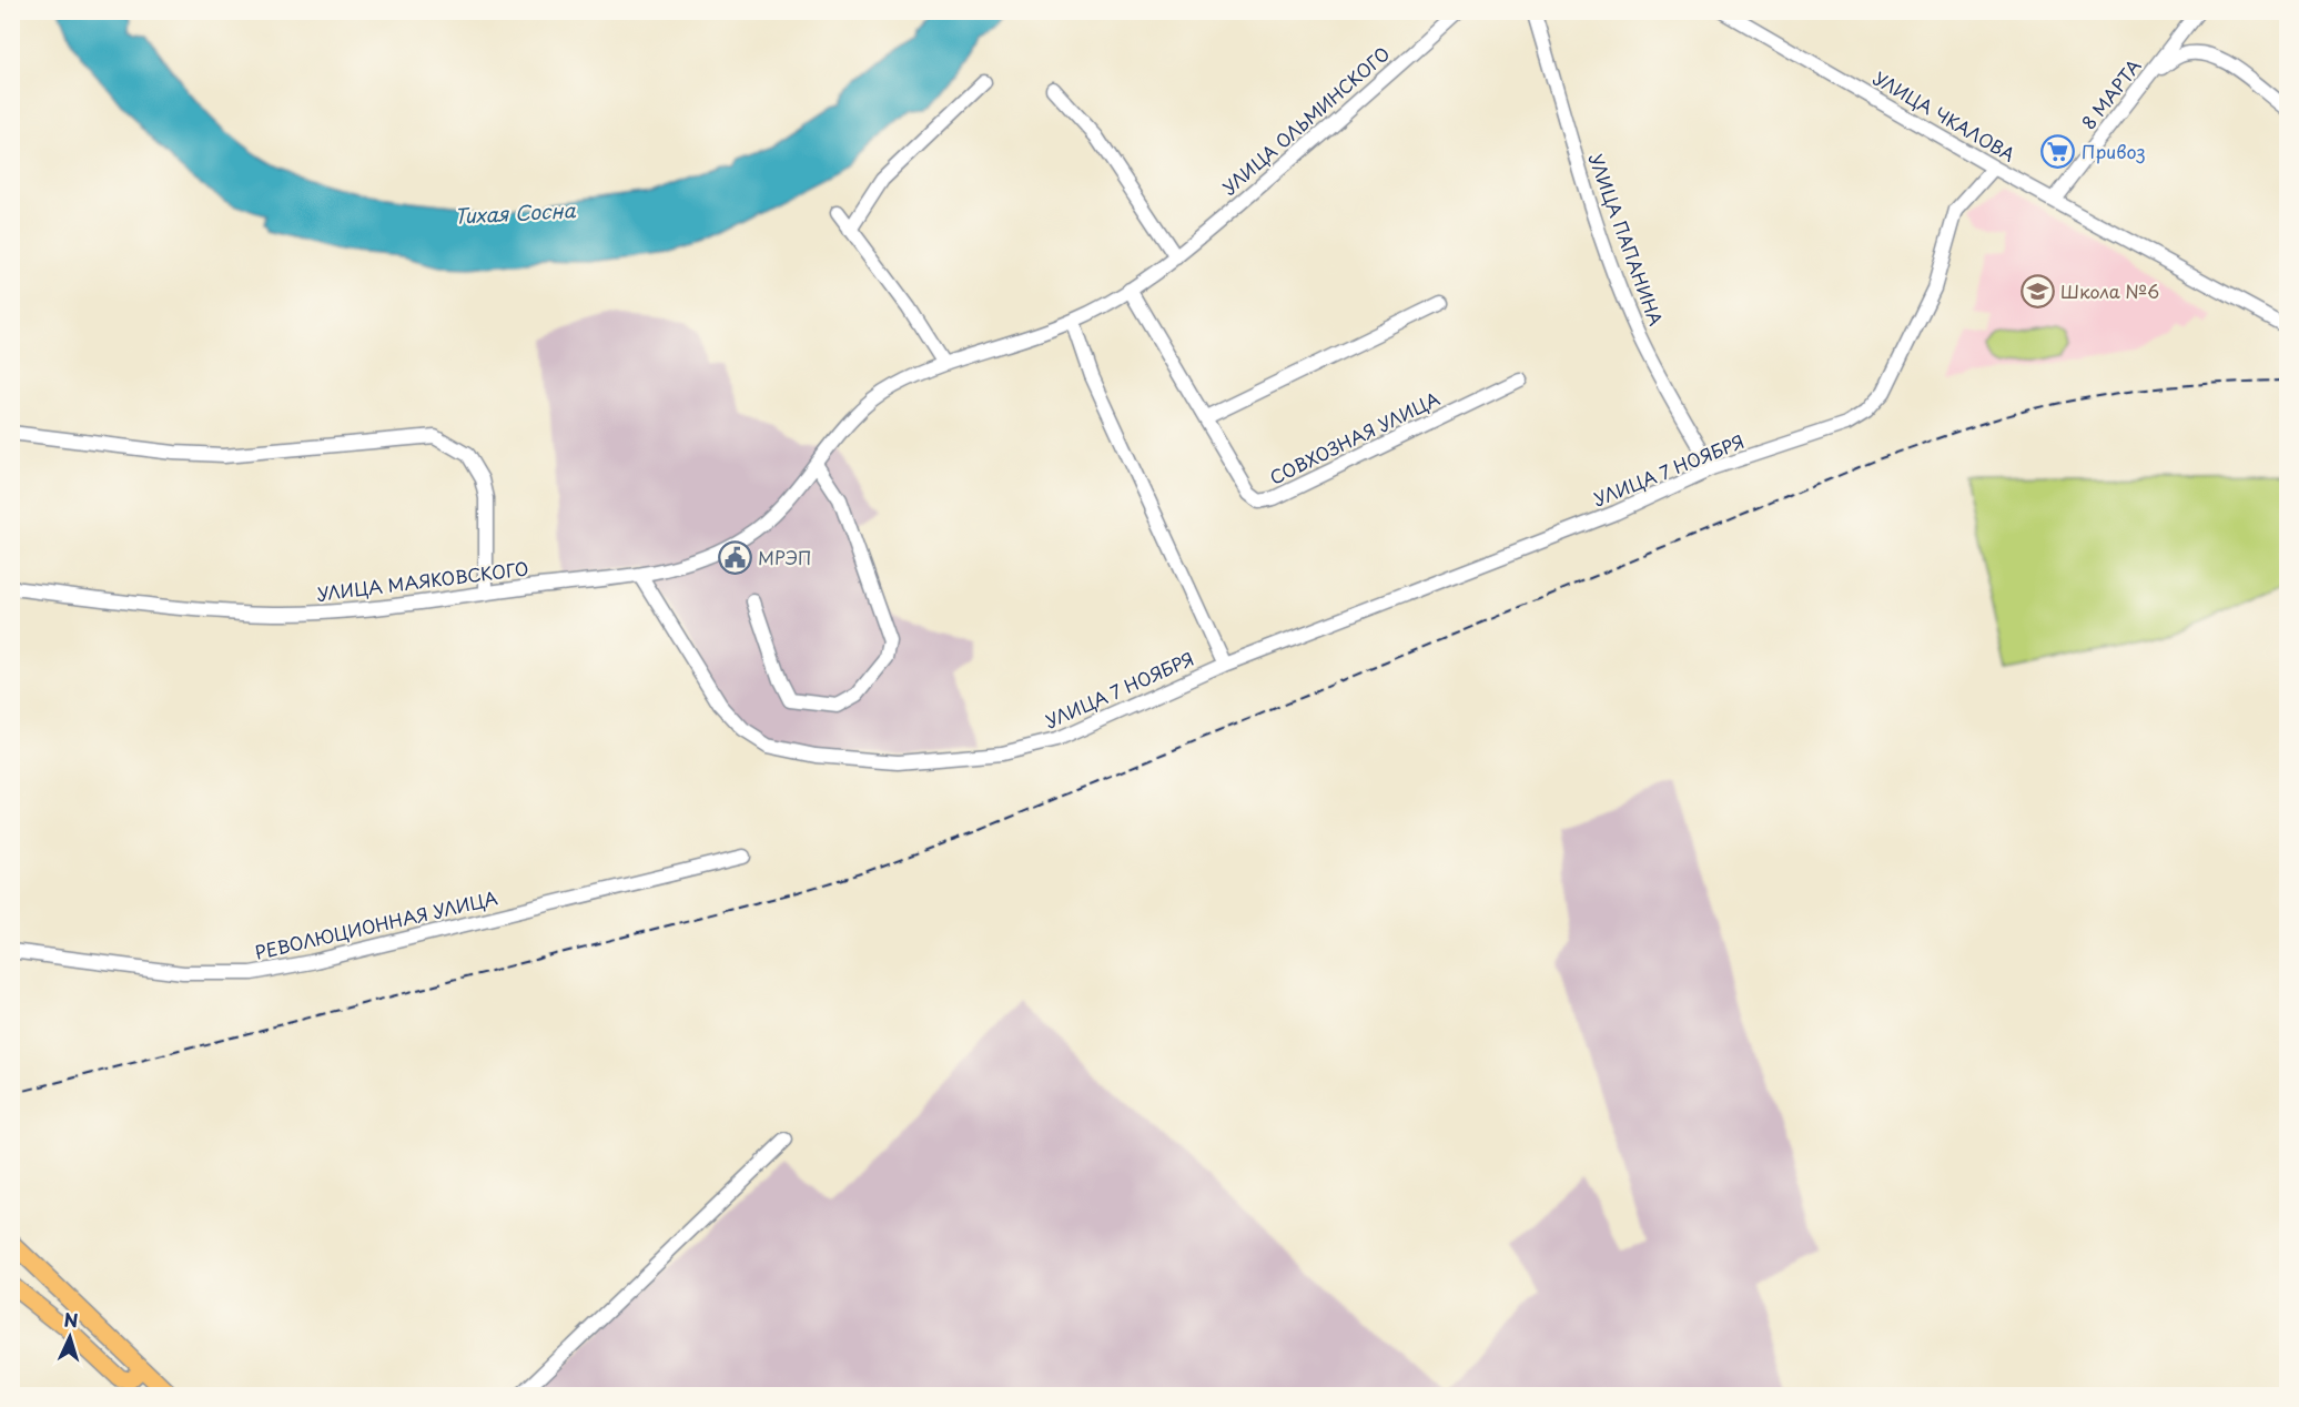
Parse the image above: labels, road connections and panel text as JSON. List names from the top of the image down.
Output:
{
  "streets": {
    "street": [
      "8 МАРТА",
      "УЛИЦА ЧКАЛОВА",
      "УЛИЦА ОЛЬМИНСКОГО",
      "УЛИЦА ПАПАНИНА",
      "СОВХОЗНАЯ УЛИЦА",
      "УЛИЦА 7 НОЯБРЯ",
      "УЛИЦА МАЯКОВСКОГО",
      "РЕВОЛЮЦИОННАЯ УЛИЦА"
    ]
  },
  "crossings": [
    ["8 МАРТА", "УЛИЦА ЧКАЛОВА"],
    ["УЛИЦА ЧКАЛОВА", "УЛИЦА 7 НОЯБРЯ"],
    ["УЛИЦА ОЛЬМИНСКОГО", "СОВХОЗНАЯ УЛИЦА"],
    ["УЛИЦА ОЛЬМИНСКОГО", "УЛИЦА 7 НОЯБРЯ"],
    ["УЛИЦА ОЛЬМИНСКОГО", "УЛИЦА МАЯКОВСКОГО"],
    ["УЛИЦА ПАПАНИНА", "УЛИЦА 7 НОЯБРЯ"],
    ["УЛИЦА 7 НОЯБРЯ", "УЛИЦА МАЯКОВСКОГО"]
  ],
  "water": ["Тихая Сосна"],
  "places": {
    "supermarket": ["Привоз"],
    "school or university": ["Школа №6"],
    "public building": ["МРЭП"]
  },
  "north": "top"
}
